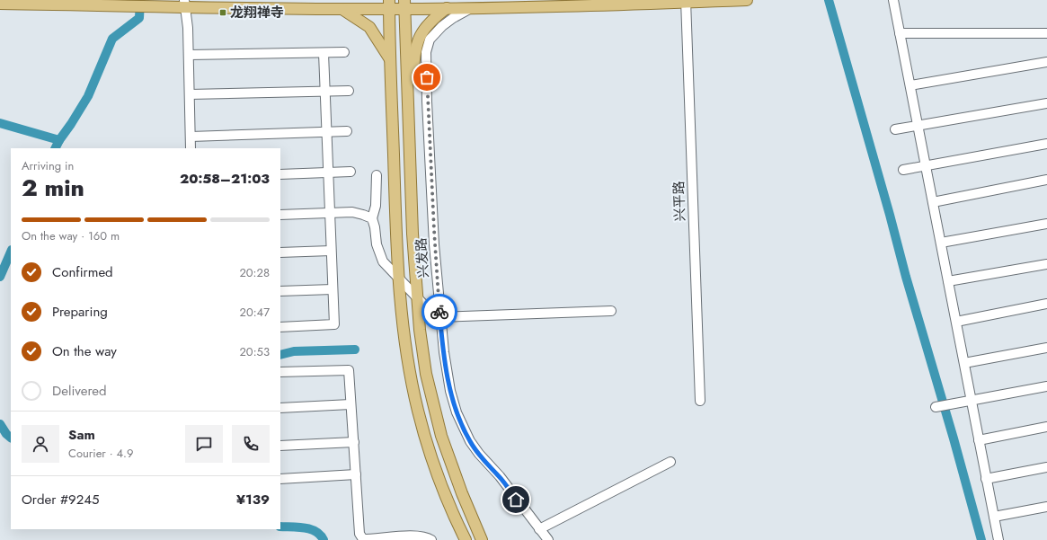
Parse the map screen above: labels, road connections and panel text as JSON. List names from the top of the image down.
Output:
{
  "streets": {
    "street": ["兴平路", "兴发路"]
  },
  "places": {
    "transit": ["龙翔禅寺"]
  },
  "page": {
    "heading": ["2 min", "Arriving in", "20:58–21:03"],
    "panel": [
      "Sam",
      "Courier · 4.9",
      "Order #9245",
      "¥139"
    ],
    "bar": "On the way · 160 m",
    "list": [
      ["Confirmed", "20:28"],
      ["Preparing", "20:47"],
      ["On the way", "20:53"],
      "Delivered"
    ]
  }
}
